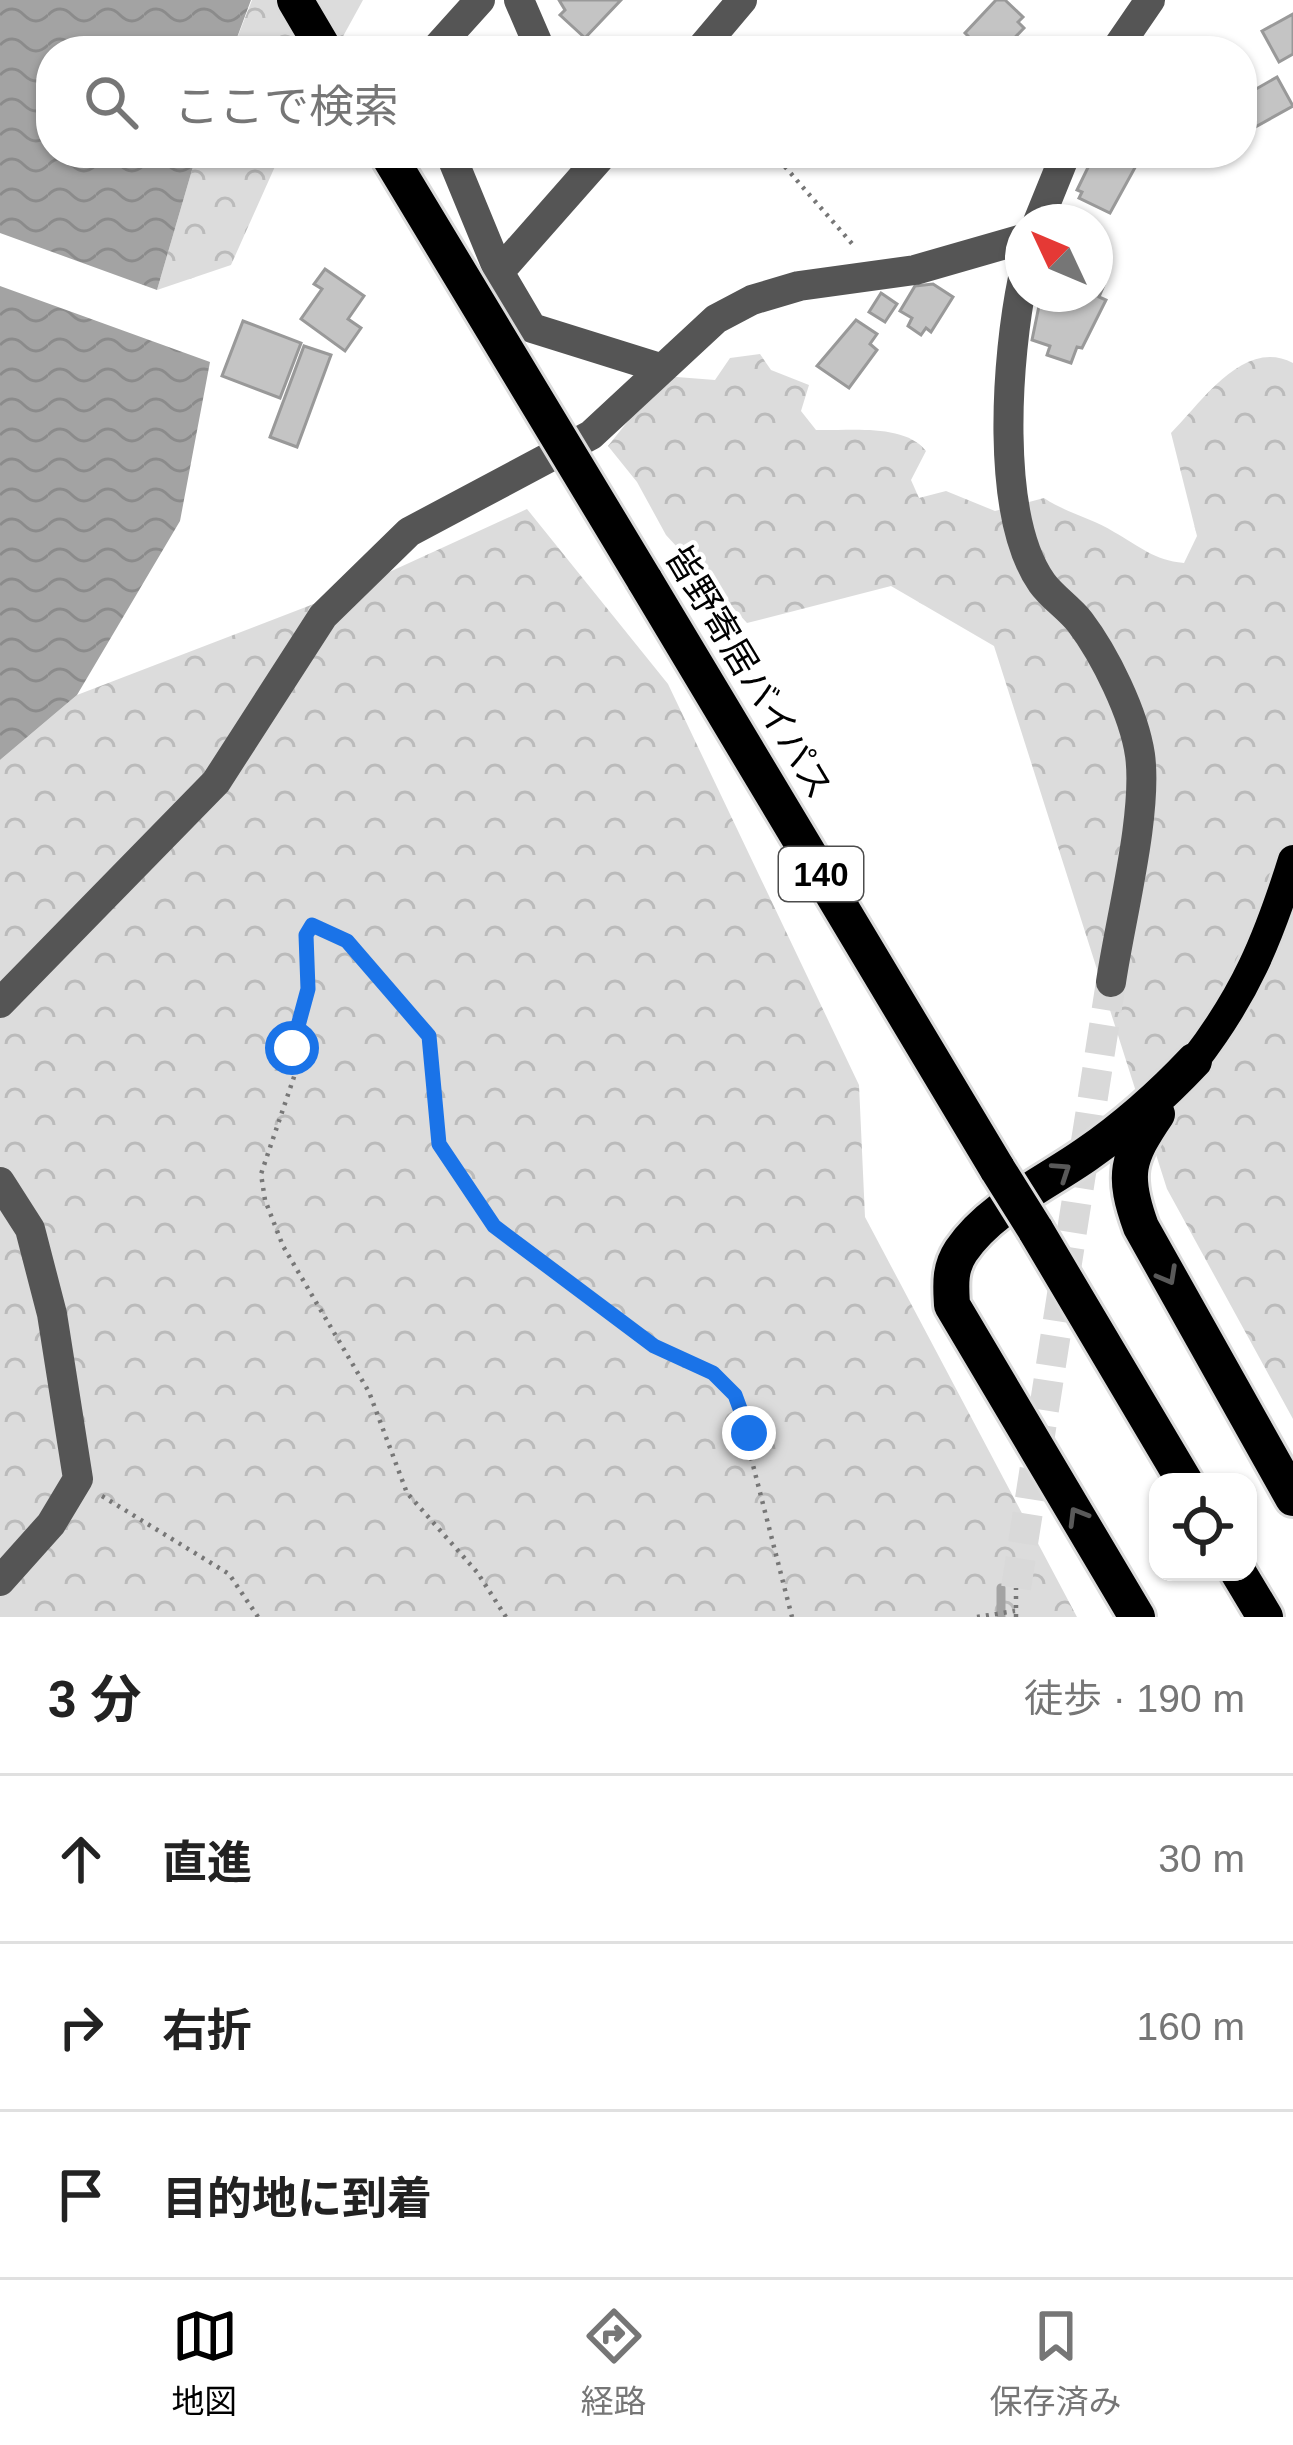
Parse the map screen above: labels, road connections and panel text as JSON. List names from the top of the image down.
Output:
{
  "streets": {
    "highway": ["皆野寄居バイパス", "140"]
  },
  "north": "top left",
  "page": {
    "search": "ここで検索",
    "heading": ["3 分", "徒歩 · 190 m"],
    "list": [
      ["直進", "30 m"],
      ["右折", "160 m"],
      "目的地に到着"
    ],
    "nav": ["地図", "経路", "保存済み"]
  }
}
